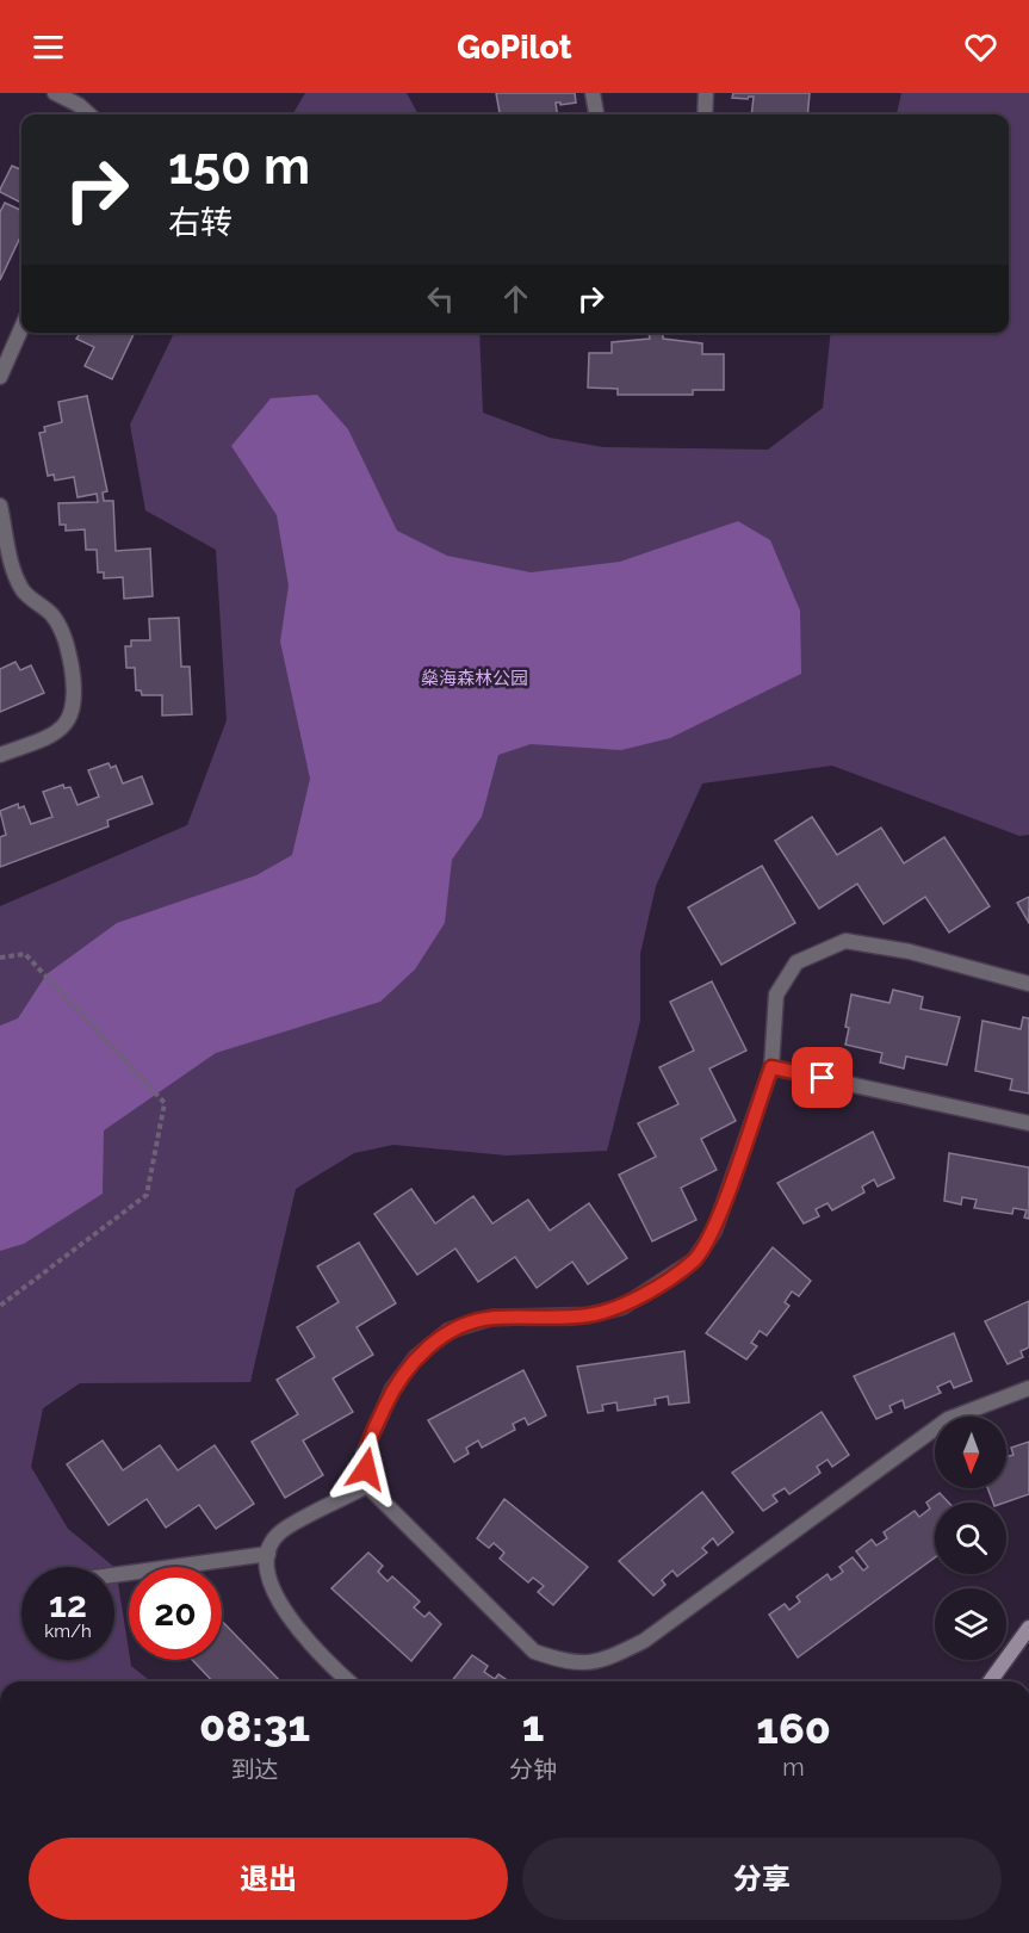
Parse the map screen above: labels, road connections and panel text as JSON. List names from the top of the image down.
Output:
{
  "parks": ["燊海森林公园"],
  "north": "bottom",
  "page": {
    "header": "GoPilot",
    "turn": ["150 m", "右转"],
    "speed": "12 km/h",
    "limit": "20",
    "eta": [
      "08:31",
      "到达",
      "1",
      "分钟",
      "160",
      "m"
    ],
    "buttons": ["退出", "分享"]
  }
}
